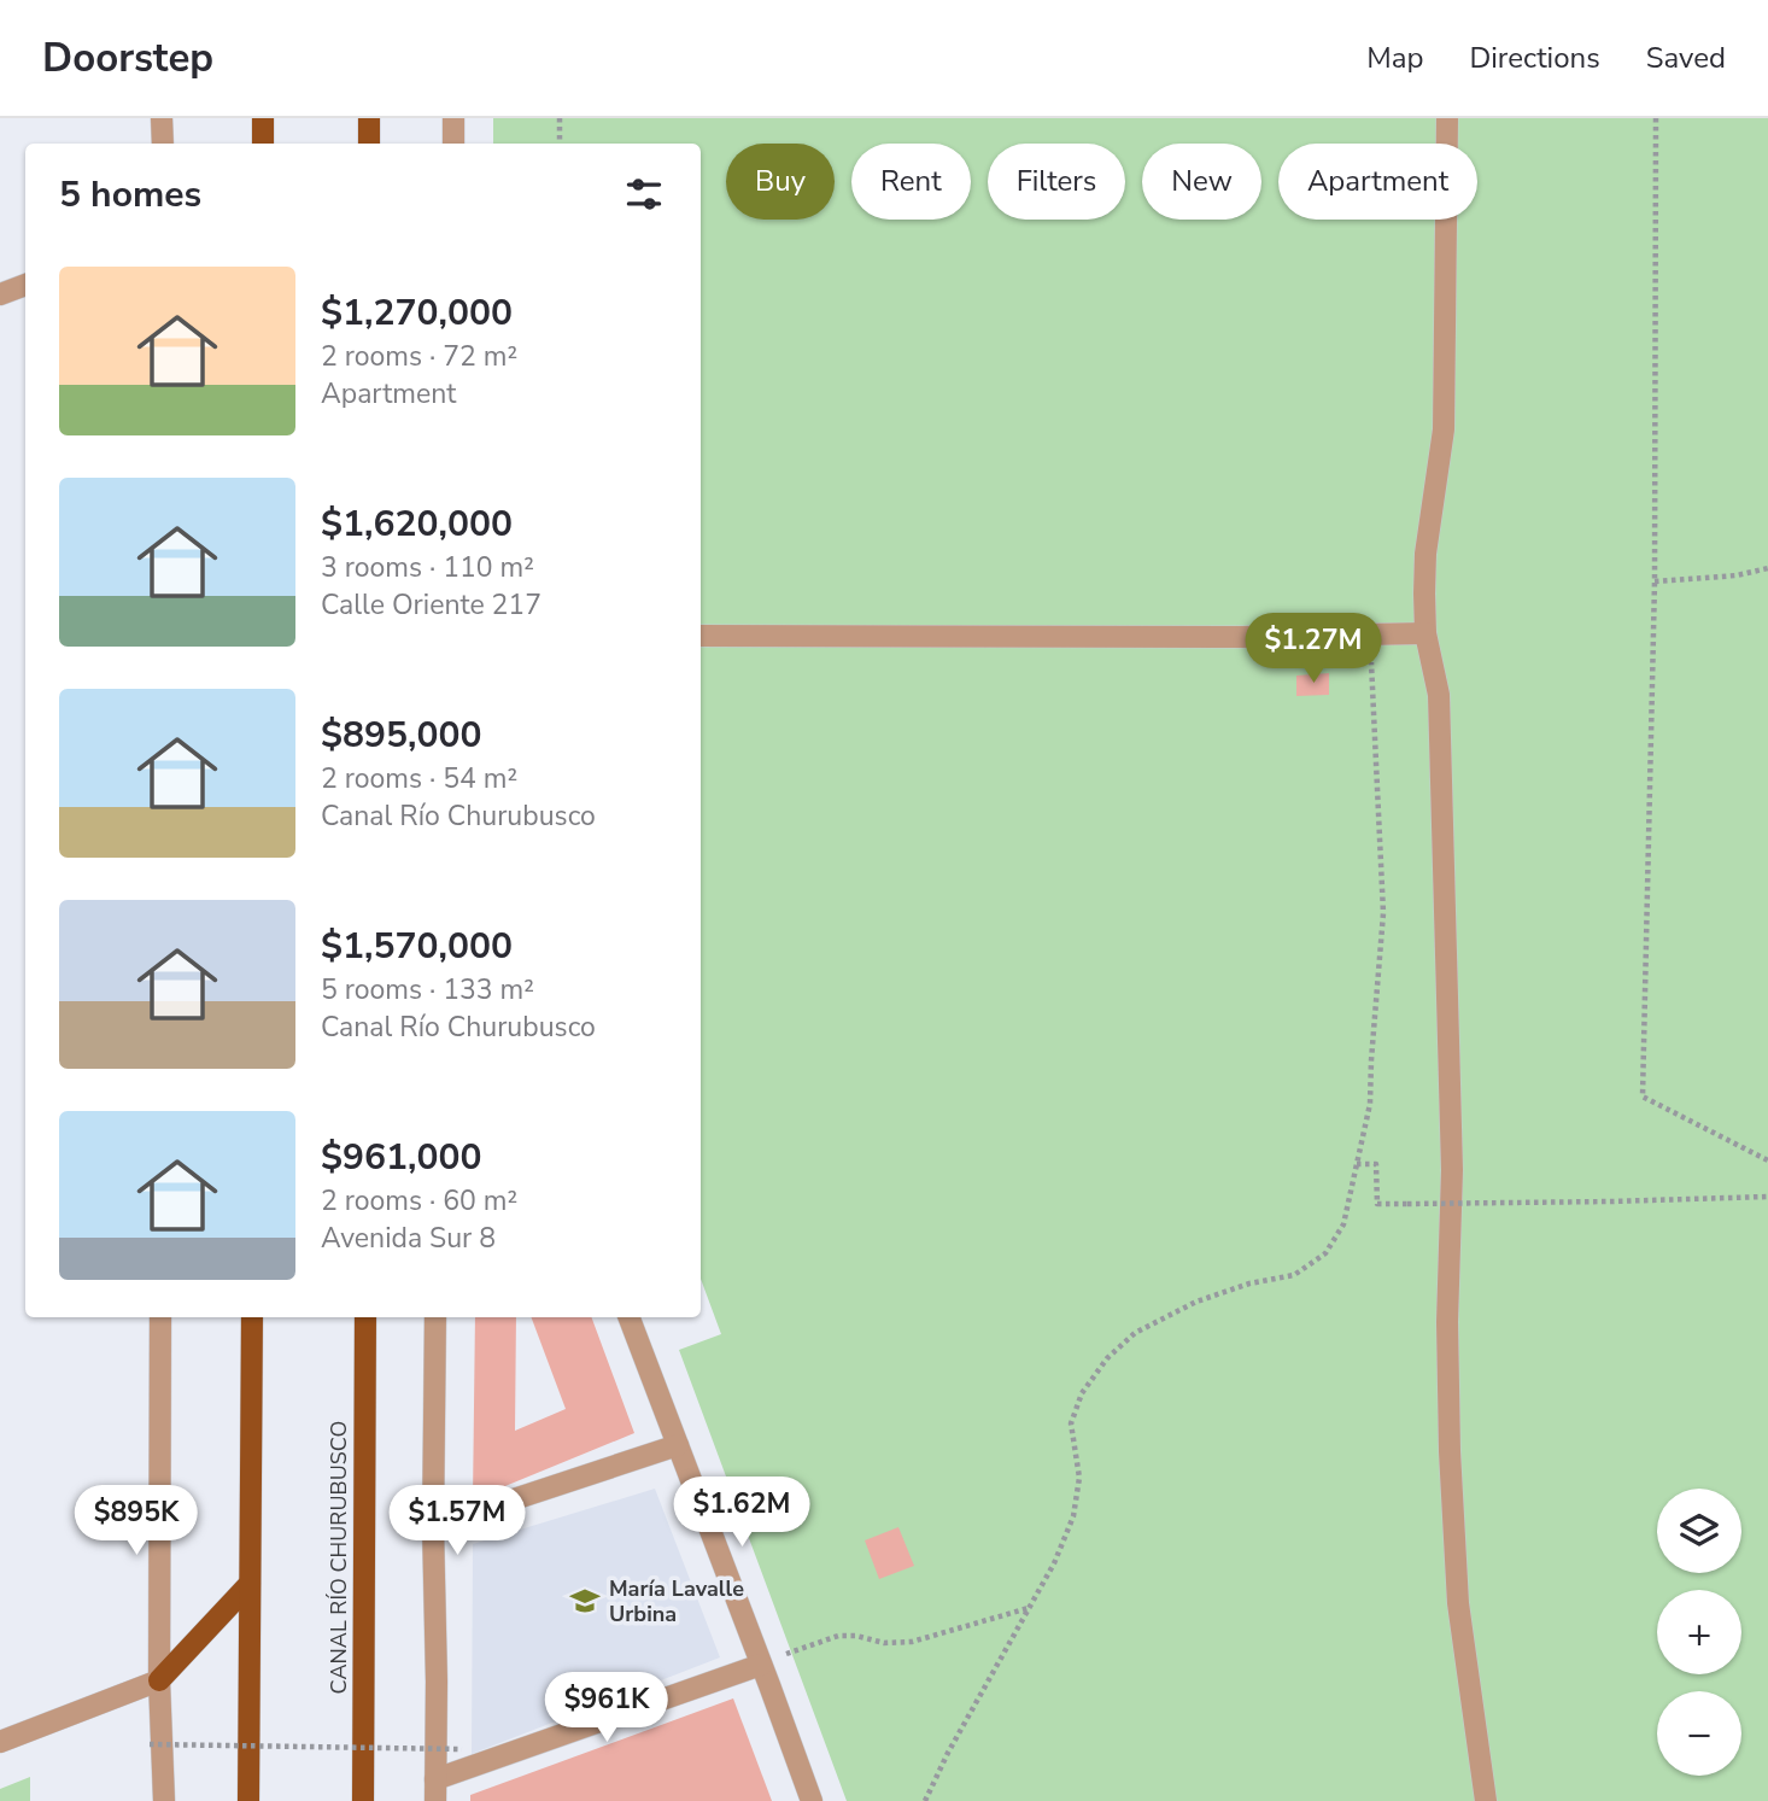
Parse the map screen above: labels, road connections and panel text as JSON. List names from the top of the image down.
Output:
{
  "streets": {
    "main road": ["CANAL RÍO CHURUBUSCO"]
  },
  "places": {
    "school or university": ["María Lavalle Urbina"]
  },
  "page": {
    "header": "Doorstep",
    "nav": ["Map", "Directions", "Saved"],
    "chip": [
      "Buy",
      "Rent",
      "Filters",
      "New",
      "Apartment"
    ],
    "heading": "5 homes",
    "list": [
      {
        "name": "$1,270,000",
        "note": "2 rooms · 72 m² · Apartment"
      },
      {
        "name": "$1,620,000",
        "note": "3 rooms · 110 m² · Calle Oriente 217"
      },
      {
        "name": "$895,000",
        "note": "2 rooms · 54 m² · Canal Río Churubusco"
      },
      {
        "name": "$1,570,000",
        "note": "5 rooms · 133 m² · Canal Río Churubusco"
      },
      {
        "name": "$961,000",
        "note": "2 rooms · 60 m² · Avenida Sur 8"
      }
    ],
    "price": [
      "$1.27M",
      "$1.62M",
      "$895K",
      "$1.57M",
      "$961K"
    ],
    "map_buttons": ["+", "−"]
  }
}
